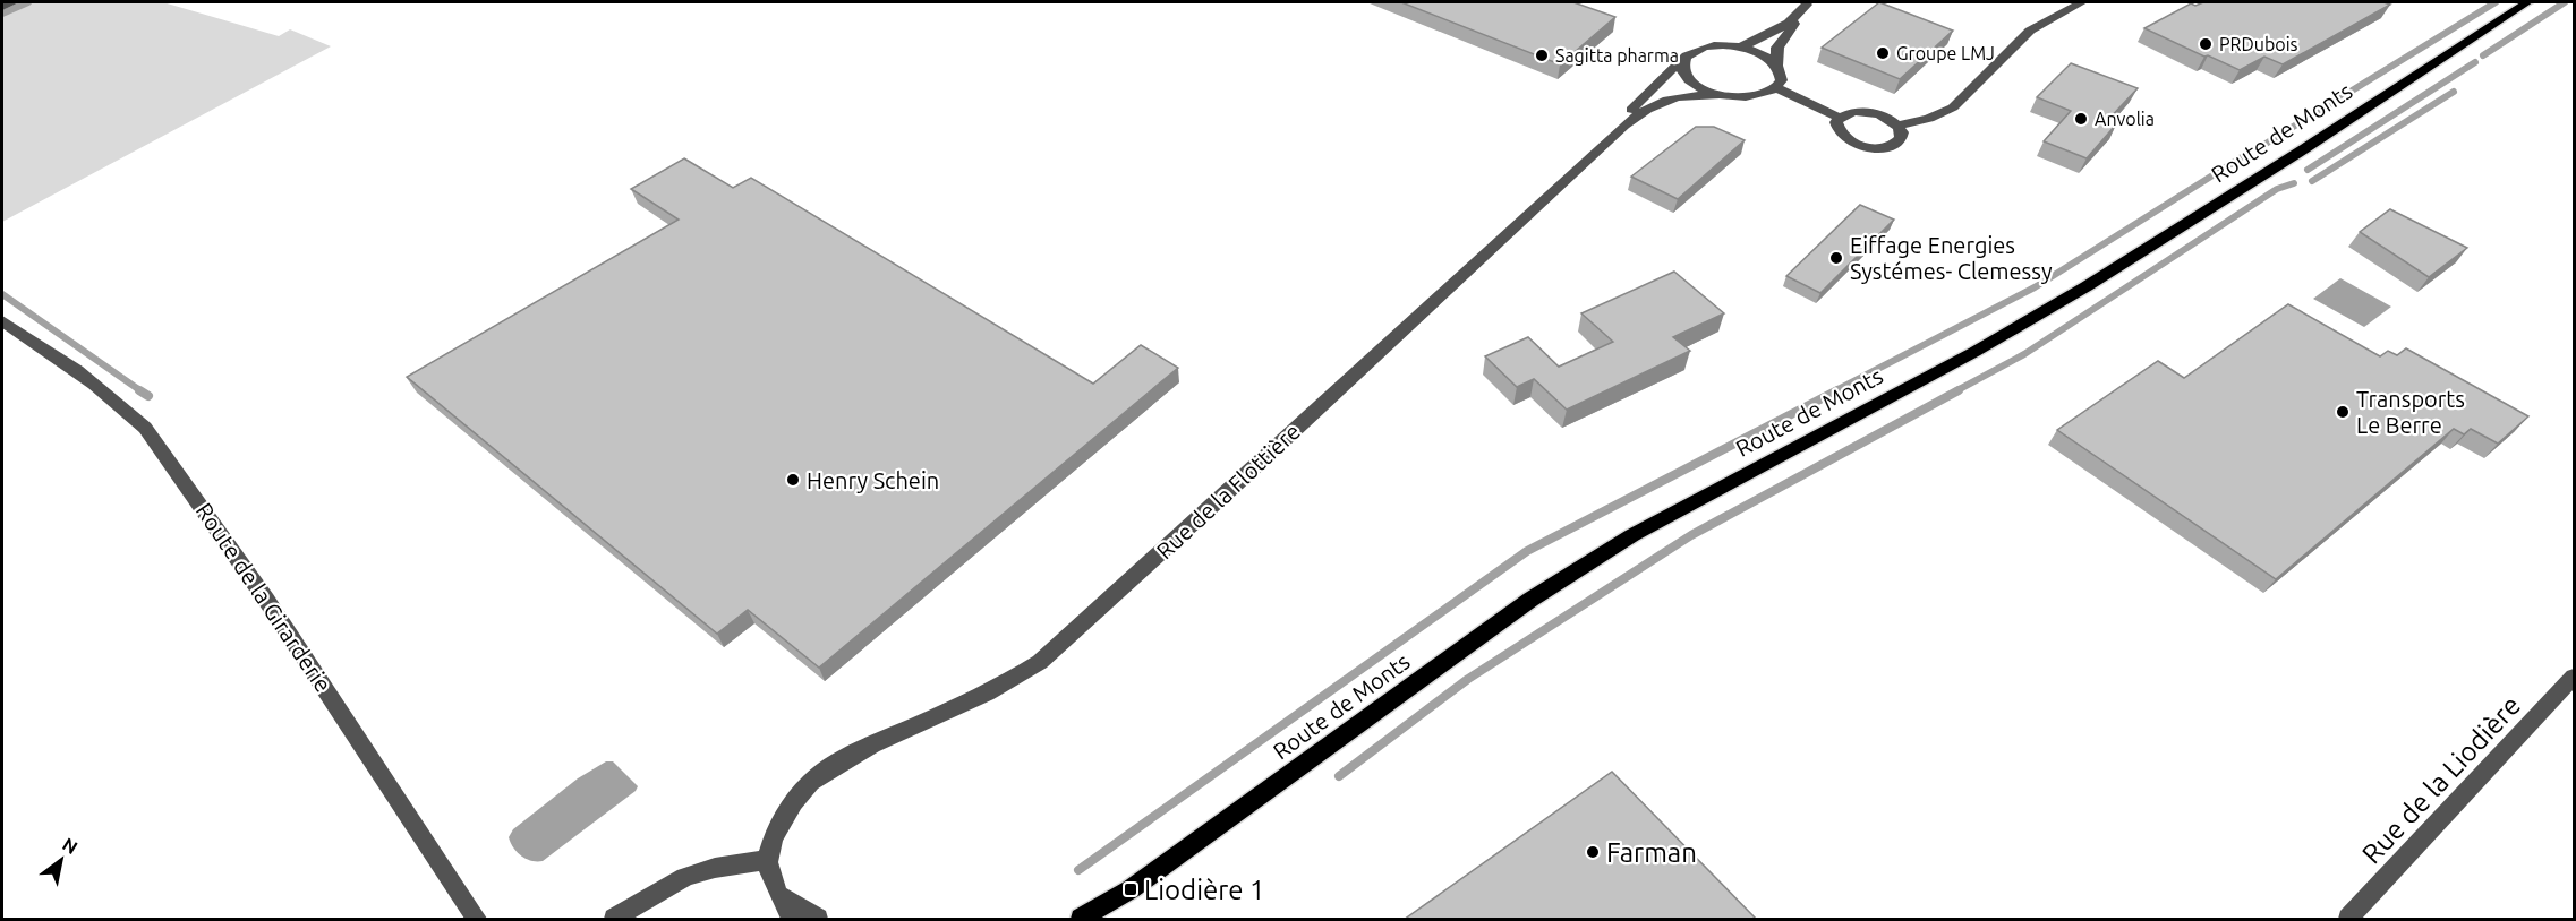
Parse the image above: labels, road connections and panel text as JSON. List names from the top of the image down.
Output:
{
  "streets": {
    "main road": ["Route de Monts"],
    "street": ["Rue de la Flottière", "Route de la Girarderie", "Rue de la Liodière"]
  },
  "places": {
    "other": [
      "PRDubois",
      "Groupe LMJ",
      "Sagitta pharma",
      "Anvolia",
      "Eiffage Energies Systémes- Clemessy",
      "Transports Le Berre",
      "Henry Schein",
      "Farman"
    ],
    "transit": ["Liodière 1"]
  },
  "north": "top right"
}
